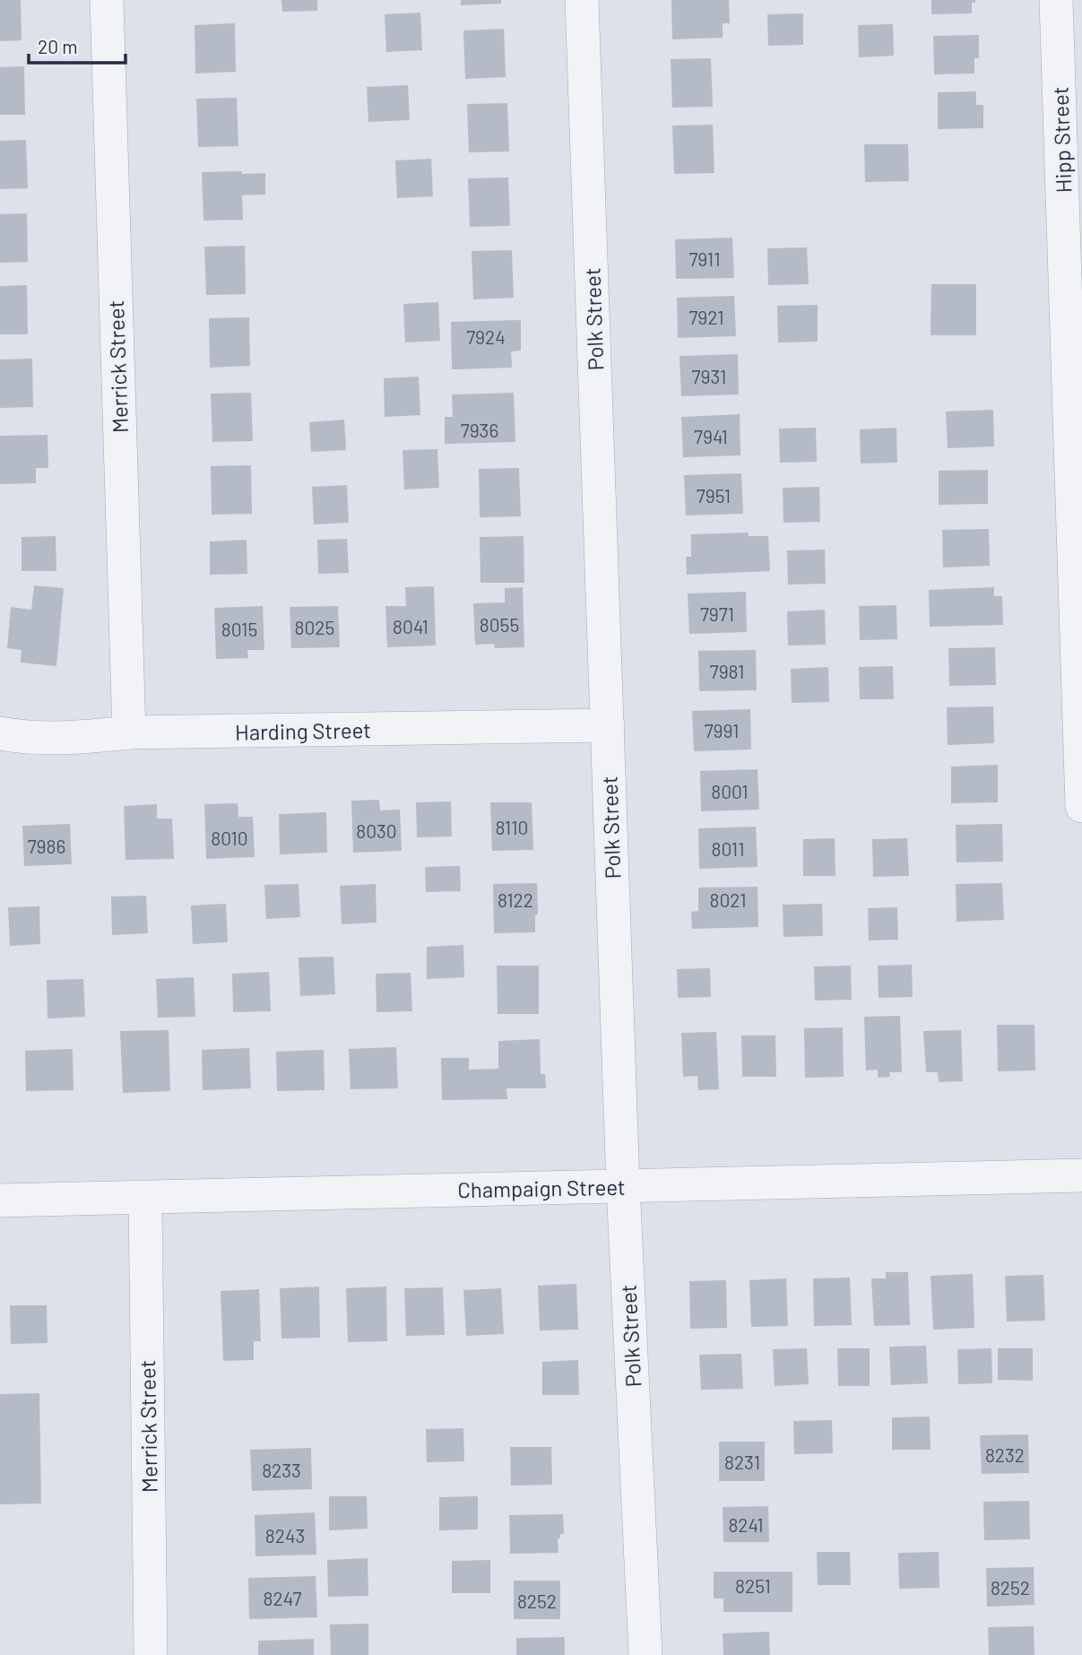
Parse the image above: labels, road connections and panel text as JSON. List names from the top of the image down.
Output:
{
  "streets": {
    "street": [
      "Hipp Street",
      "Polk Street",
      "Merrick Street",
      "Harding Street",
      "Champaign Street"
    ]
  },
  "crossings": [
    ["Polk Street", "Harding Street"],
    ["Polk Street", "Champaign Street"],
    ["Merrick Street", "Harding Street"],
    ["Merrick Street", "Champaign Street"]
  ],
  "house_numbers": [
    "7911",
    "7921",
    "7924",
    "7931",
    "7936",
    "7941",
    "7951",
    "7971",
    "8055",
    "8041",
    "8025",
    "8015",
    "7981",
    "7991",
    "8001",
    "8110",
    "8030",
    "8010",
    "7986",
    "8011",
    "8122",
    "8021",
    "8232",
    "8231",
    "8233",
    "8241",
    "8243",
    "8251",
    "8252",
    "8247",
    "8252"
  ],
  "scale_bar": "20 m"
}
